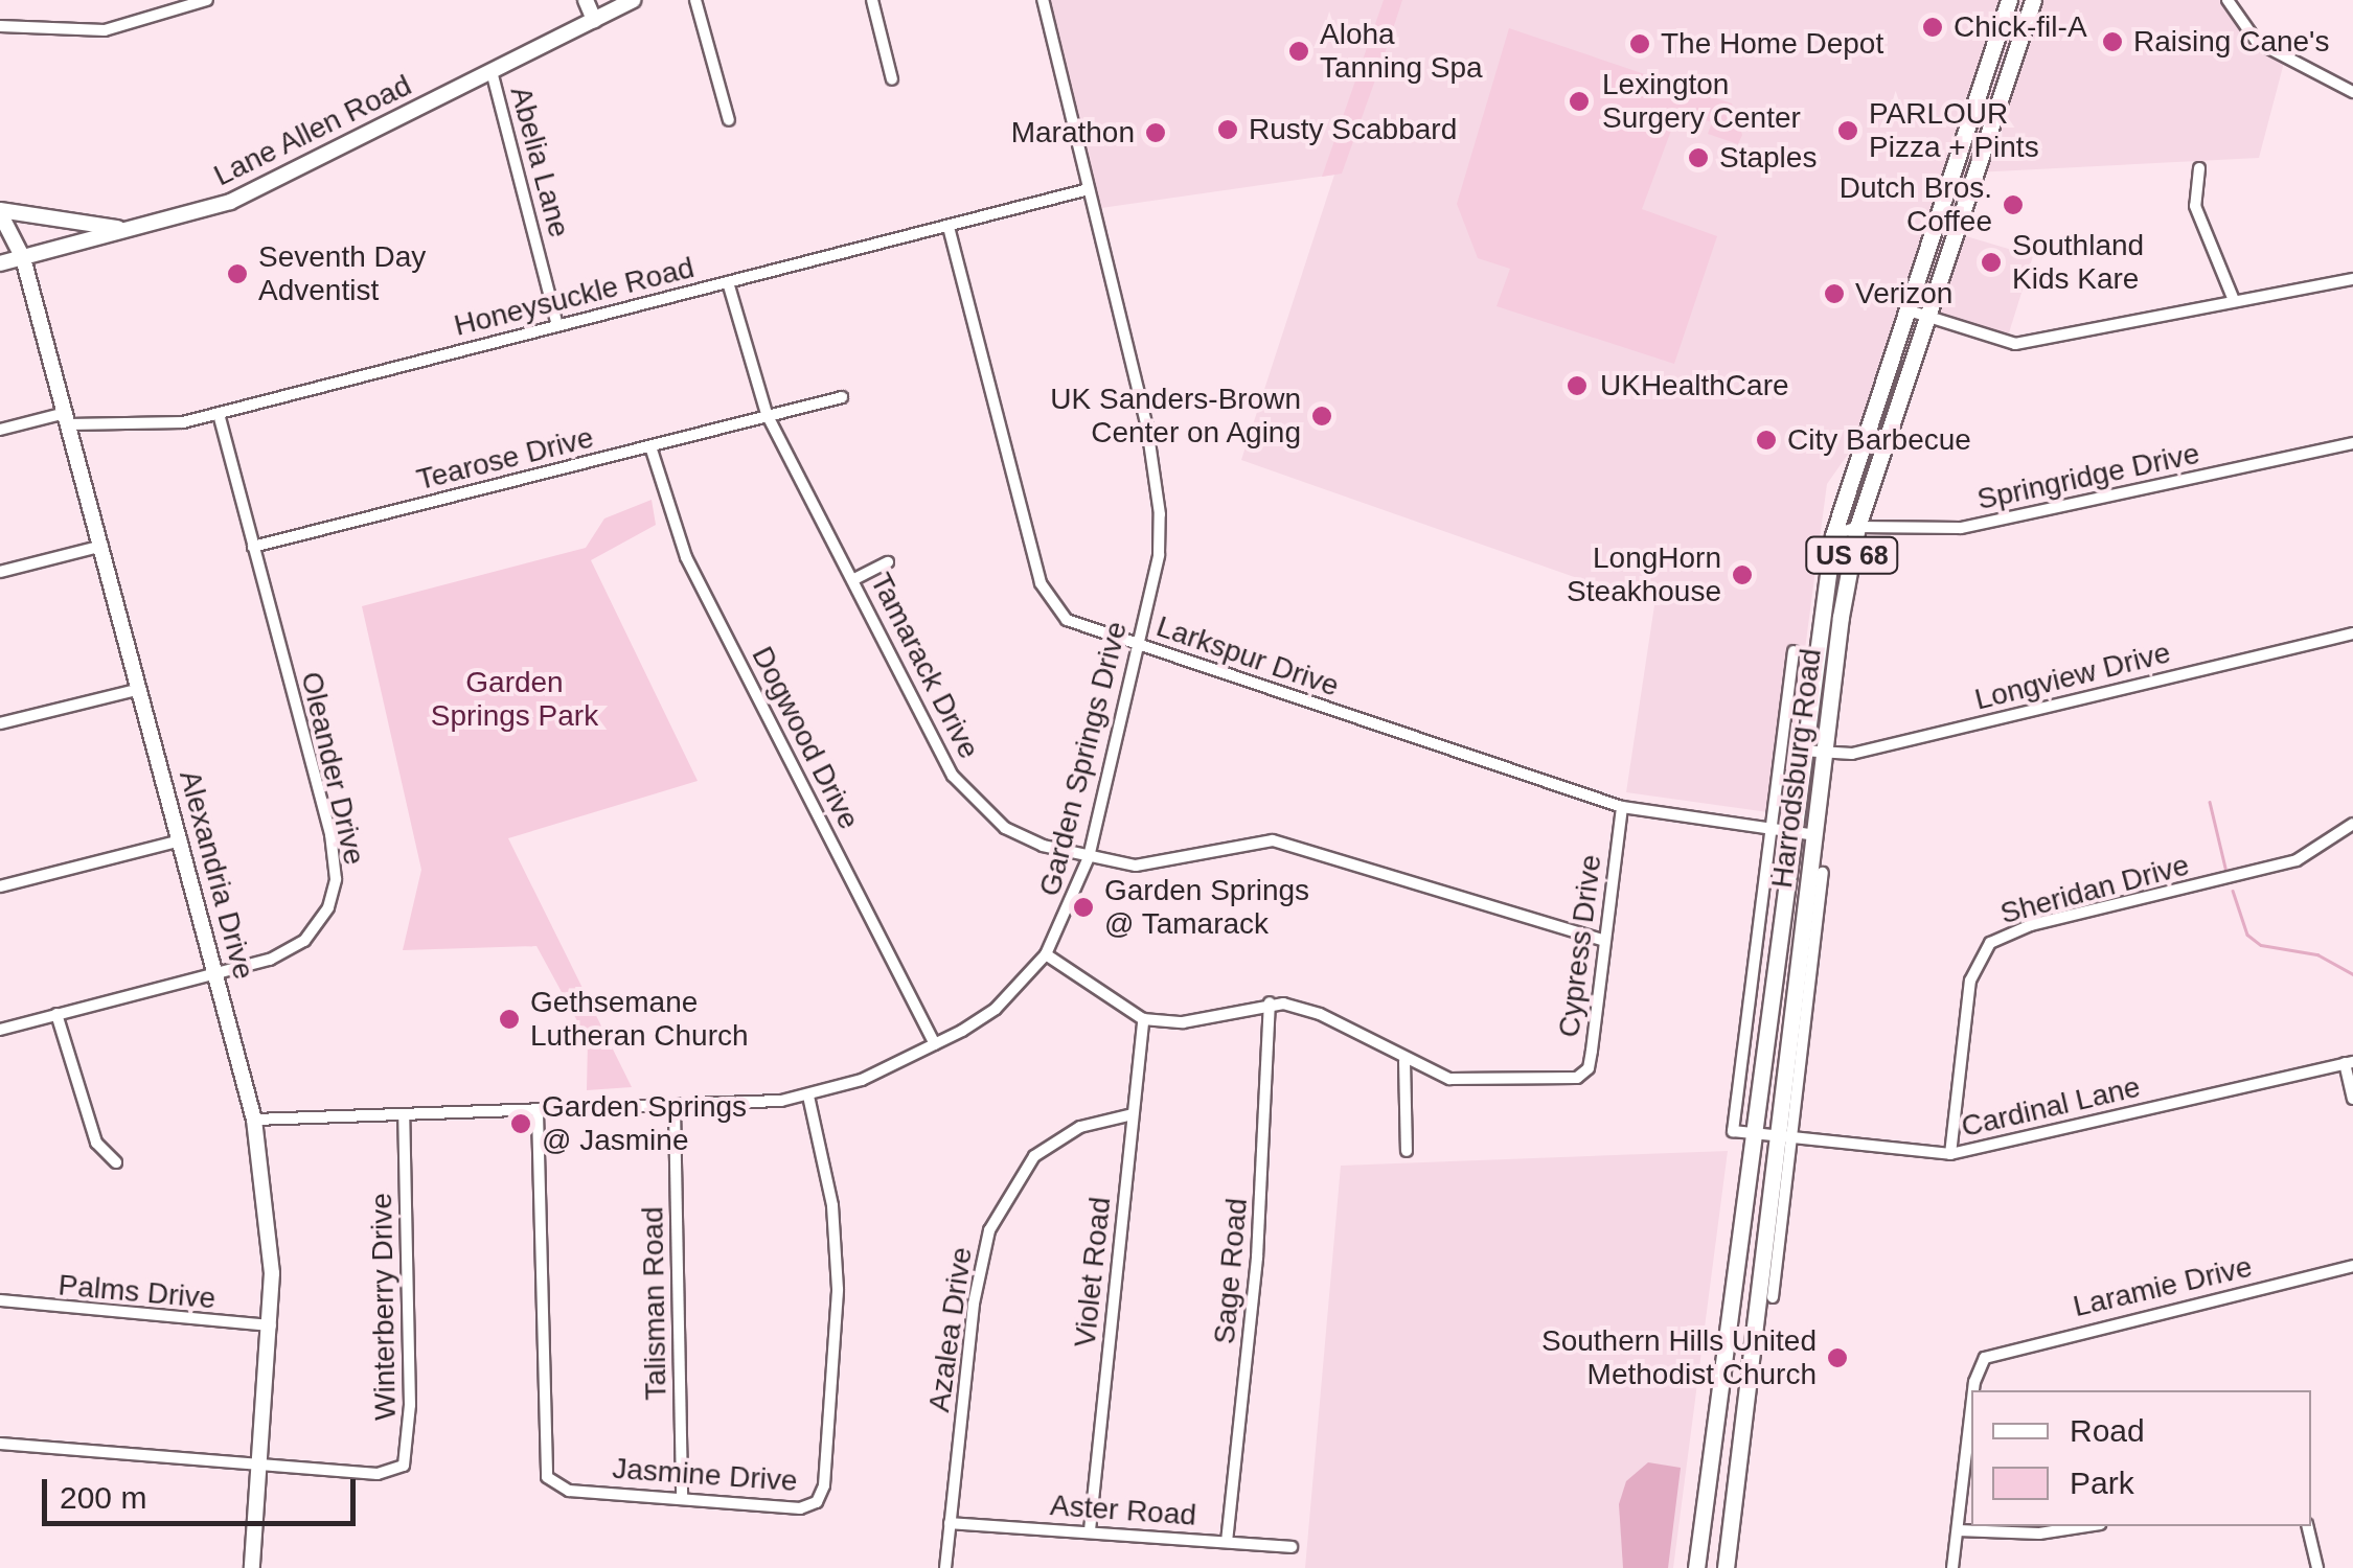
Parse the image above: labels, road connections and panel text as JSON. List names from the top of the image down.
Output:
{
  "streets": {
    "main road": ["US 68", "Harrodsburg Road"],
    "street": [
      "Lane Allen Road",
      "Abelia Lane",
      "Honeysuckle Road",
      "Tearose Drive",
      "Springridge Drive",
      "Larkspur Drive",
      "Tamarack Drive",
      "Longview Drive",
      "Dogwood Drive",
      "Garden Springs Drive",
      "Oleander Drive",
      "Alexandria Drive",
      "Sheridan Drive",
      "Cypress Drive",
      "Cardinal Lane",
      "Sage Road",
      "Violet Road",
      "Laramie Drive",
      "Palms Drive",
      "Talisman Road",
      "Winterberry Drive",
      "Azalea Drive",
      "Jasmine Drive",
      "Aster Road"
    ]
  },
  "crossings": [
    ["Lane Allen Road", "Abelia Lane"],
    ["Lane Allen Road", "Alexandria Drive"],
    ["Abelia Lane", "Honeysuckle Road"],
    ["Honeysuckle Road", "Larkspur Drive"],
    ["Honeysuckle Road", "Tamarack Drive"],
    ["Honeysuckle Road", "Garden Springs Drive"],
    ["Honeysuckle Road", "Oleander Drive"],
    ["Honeysuckle Road", "Alexandria Drive"],
    ["Tearose Drive", "Tamarack Drive"],
    ["Tearose Drive", "Dogwood Drive"],
    ["Tearose Drive", "Oleander Drive"],
    ["Springridge Drive", "Harrodsburg Road"],
    ["Larkspur Drive", "Garden Springs Drive"],
    ["Larkspur Drive", "Harrodsburg Road"],
    ["Larkspur Drive", "Cypress Drive"],
    ["Tamarack Drive", "Garden Springs Drive"],
    ["Tamarack Drive", "Cypress Drive"],
    ["Longview Drive", "Harrodsburg Road"],
    ["Dogwood Drive", "Garden Springs Drive"],
    ["Garden Springs Drive", "Alexandria Drive"],
    ["Garden Springs Drive", "Talisman Road"],
    ["Garden Springs Drive", "Winterberry Drive"],
    ["Garden Springs Drive", "Jasmine Drive"],
    ["Oleander Drive", "Alexandria Drive"],
    ["Harrodsburg Road", "Cardinal Lane"],
    ["Alexandria Drive", "Palms Drive"],
    ["Alexandria Drive", "Winterberry Drive"],
    ["Sheridan Drive", "Cardinal Lane"],
    ["Cypress Drive", "Sage Road"],
    ["Cypress Drive", "Violet Road"],
    ["Sage Road", "Aster Road"],
    ["Violet Road", "Azalea Drive"],
    ["Violet Road", "Aster Road"],
    ["Talisman Road", "Jasmine Drive"],
    ["Azalea Drive", "Aster Road"]
  ],
  "parks": ["Garden Springs Park"],
  "places": [
    "Chick-fil-A",
    "Raising Cane's",
    "The Home Depot",
    "Aloha Tanning Spa",
    "Lexington Surgery Center",
    "Rusty Scabbard",
    "PARLOUR Pizza + Pints",
    "Marathon",
    "Staples",
    "Dutch Bros. Coffee",
    "Southland Kids Kare",
    "Seventh Day Adventist",
    "Verizon",
    "UKHealthCare",
    "UK Sanders-Brown Center on Aging",
    "City Barbecue",
    "LongHorn Steakhouse",
    "Garden Springs @ Tamarack",
    "Gethsemane Lutheran Church",
    "Garden Springs @ Jasmine",
    "Southern Hills United Methodist Church"
  ],
  "legend": ["Road", "Park"],
  "scale_bar": "200 m"
}
